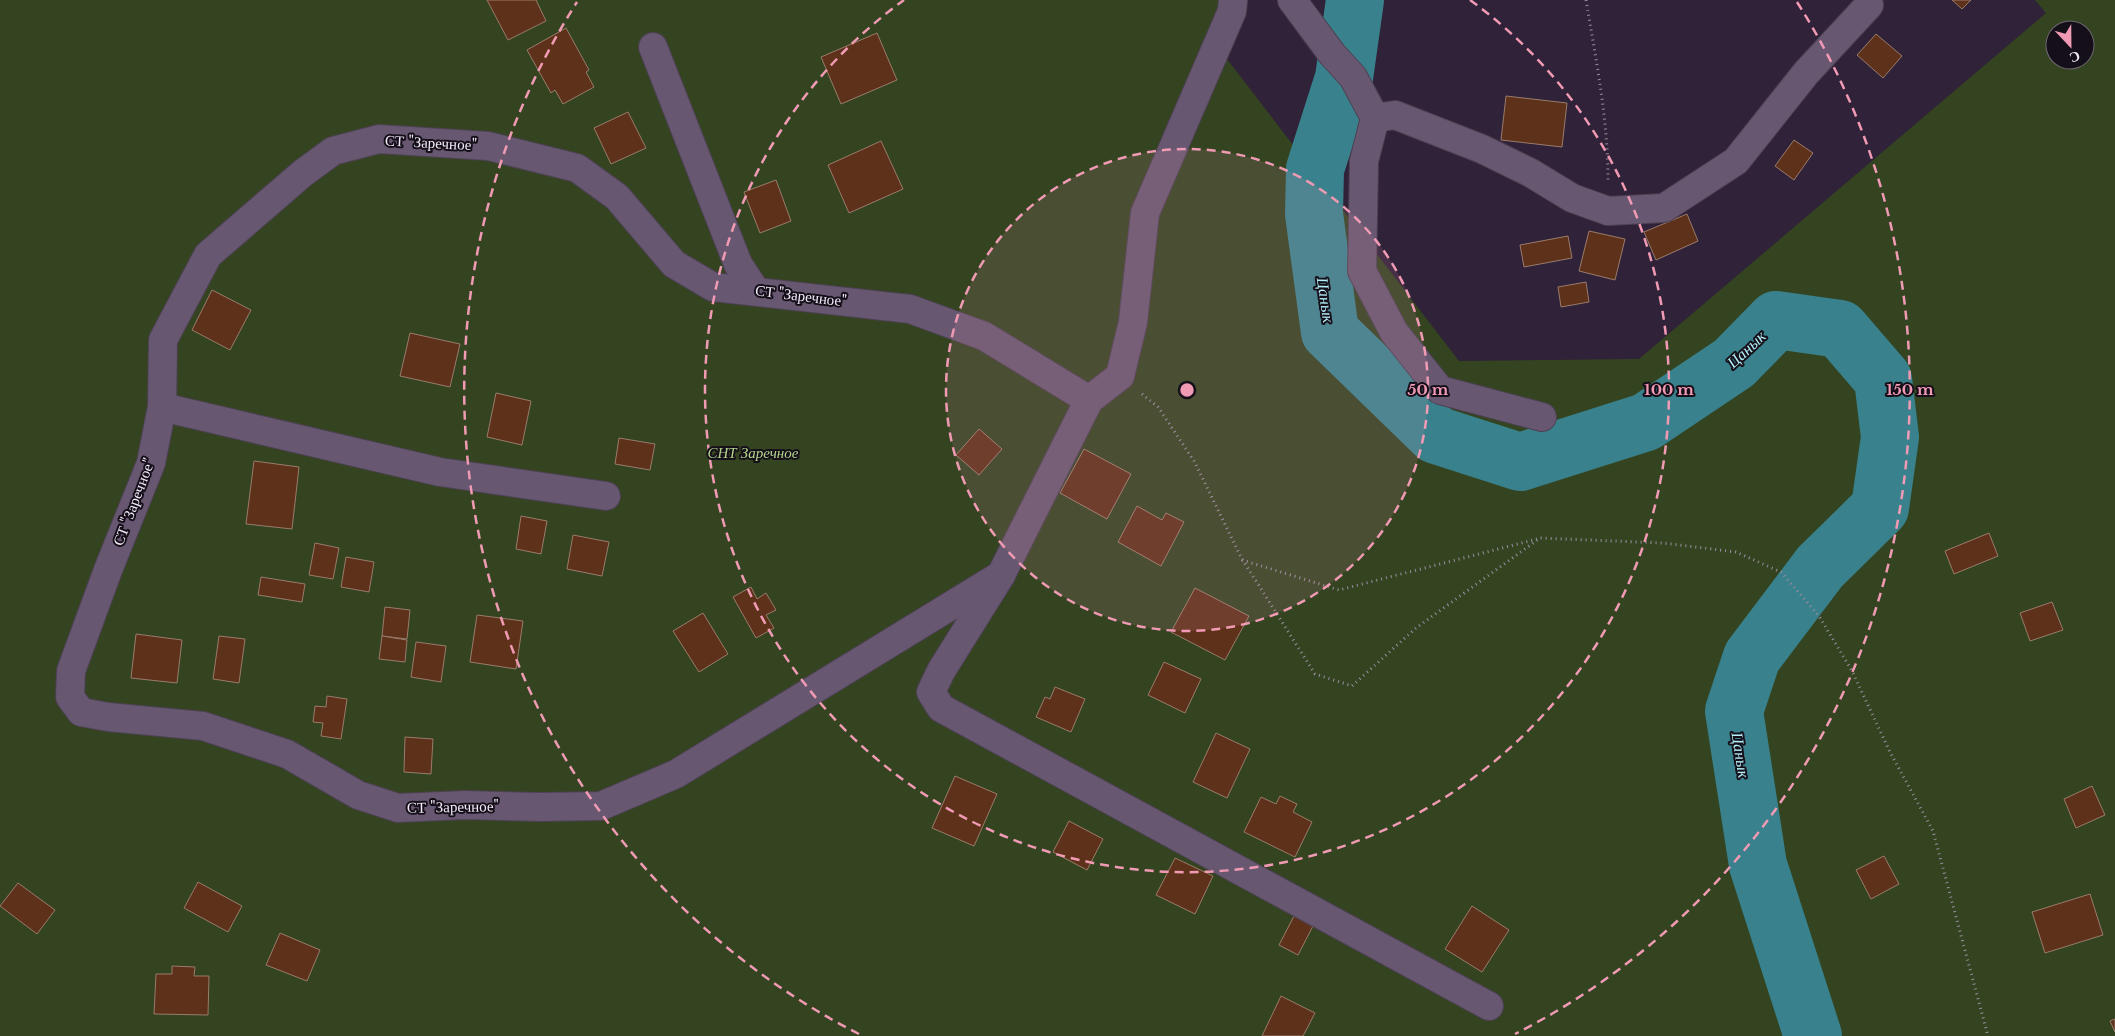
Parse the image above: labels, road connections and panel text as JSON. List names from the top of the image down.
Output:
{
  "streets": {
    "lane": ["СТ \"Заречное\""]
  },
  "water": ["Цанык"],
  "parks": ["СНТ Заречное"],
  "north": "bottom",
  "rings": ["50 m", "100 m", "150 m"]
}
